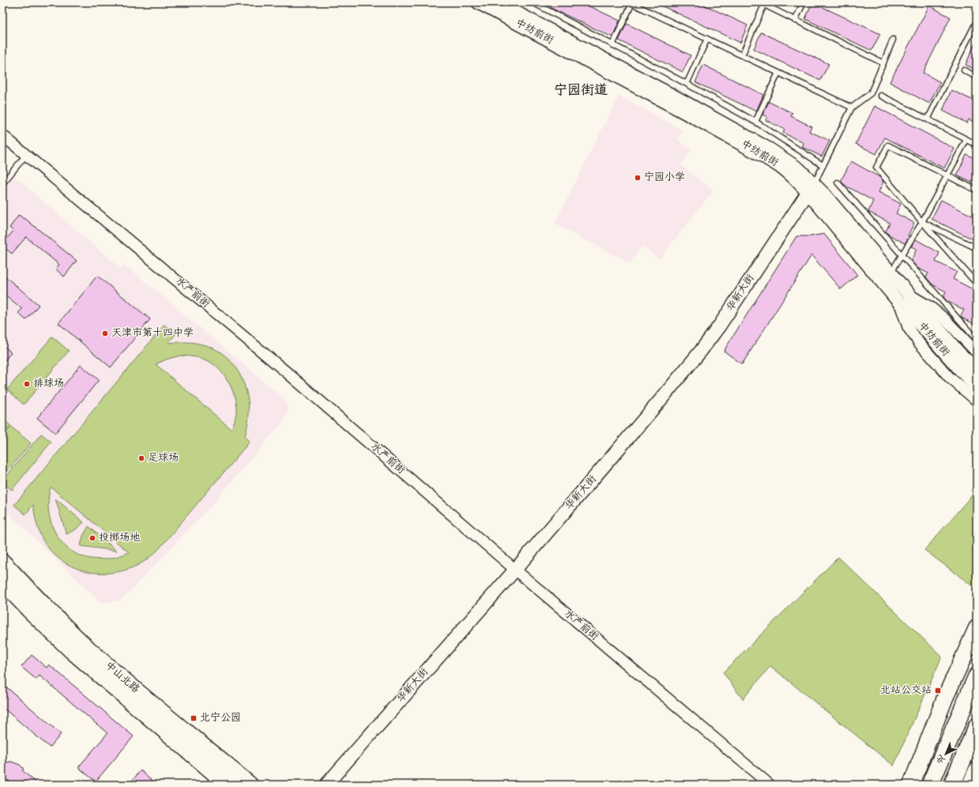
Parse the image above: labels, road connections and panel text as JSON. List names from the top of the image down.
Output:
{
  "streets": {
    "main road": ["中山北路"],
    "street": ["中纺前街", "水产前街", "华新大街"]
  },
  "crossings": [
    ["中纺前街", "华新大街"],
    ["水产前街", "华新大街"]
  ],
  "districts": ["宁园街道"],
  "places": {
    "other": [
      "宁园小学",
      "天津市第十四中学",
      "排球场",
      "足球场",
      "投掷场地"
    ],
    "transit": ["北站公交站", "北宁公园"]
  },
  "north": "bottom left"
}
